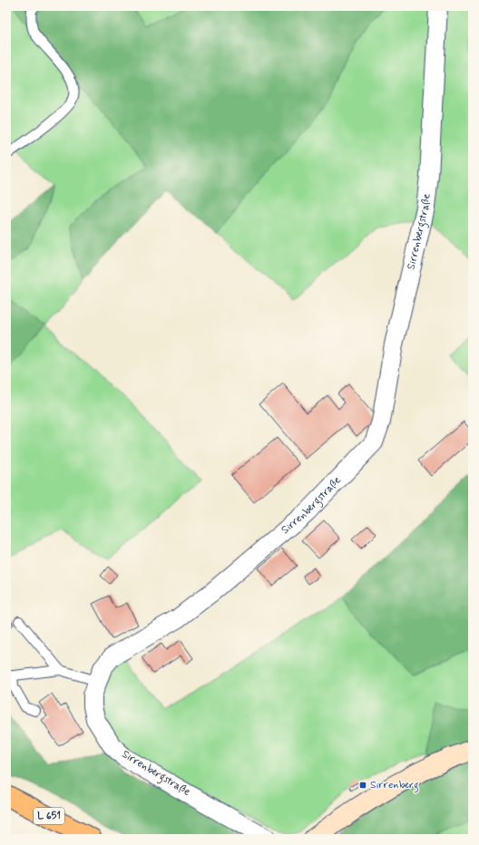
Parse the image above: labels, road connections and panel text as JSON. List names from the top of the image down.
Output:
{
  "streets": {
    "main road": ["L 651"],
    "street": ["Sirrenbergstraße"]
  },
  "places": {
    "transit": ["Sirrenberg"]
  }
}
